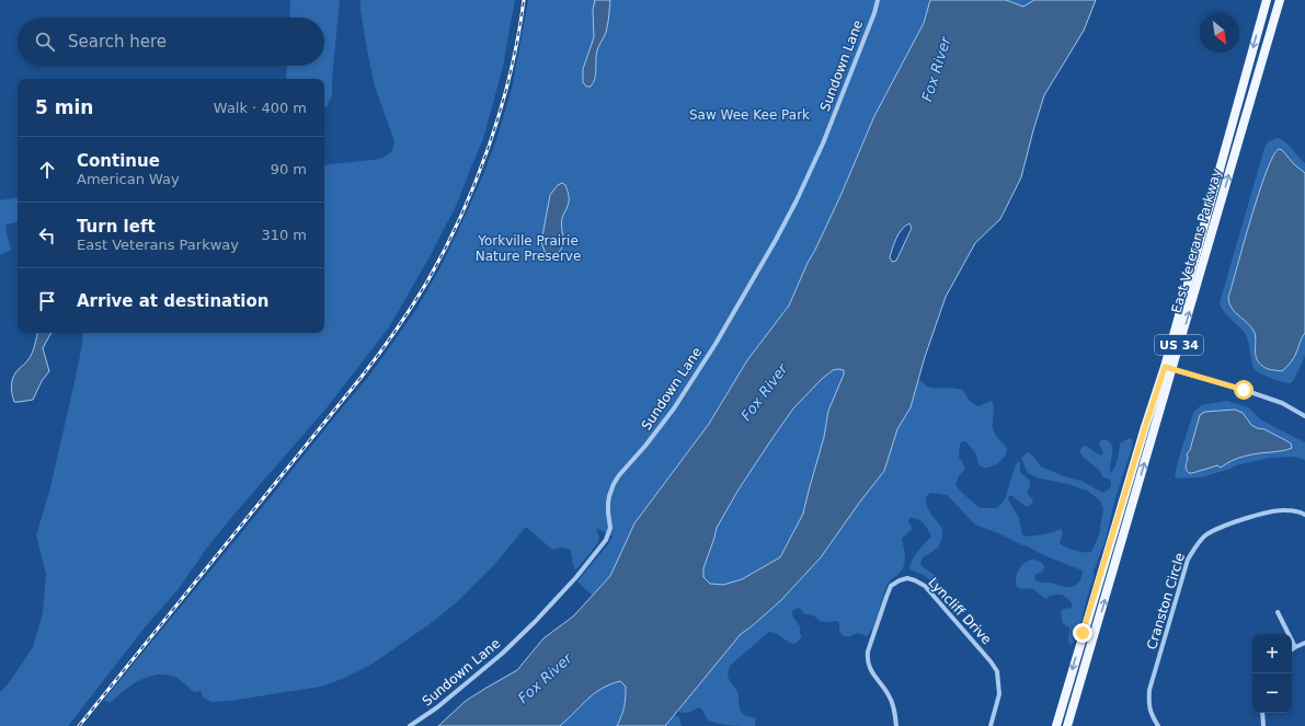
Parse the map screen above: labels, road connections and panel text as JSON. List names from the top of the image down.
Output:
{
  "streets": {
    "main road": ["East Veterans Parkway", "US 34"],
    "street": ["Sundown Lane", "Cranston Circle", "Lyncliff Drive"]
  },
  "water": ["Fox River"],
  "parks": ["Saw Wee Kee Park", "Yorkville Prairie Nature Preserve"],
  "north": "bottom right",
  "page": {
    "search": "Search here",
    "heading": ["5 min", "Walk · 400 m"],
    "list": [
      ["Continue", "American Way", "90 m"],
      ["Turn left", "East Veterans Parkway", "310 m"],
      "Arrive at destination"
    ],
    "map_buttons": ["+", "−"]
  }
}
